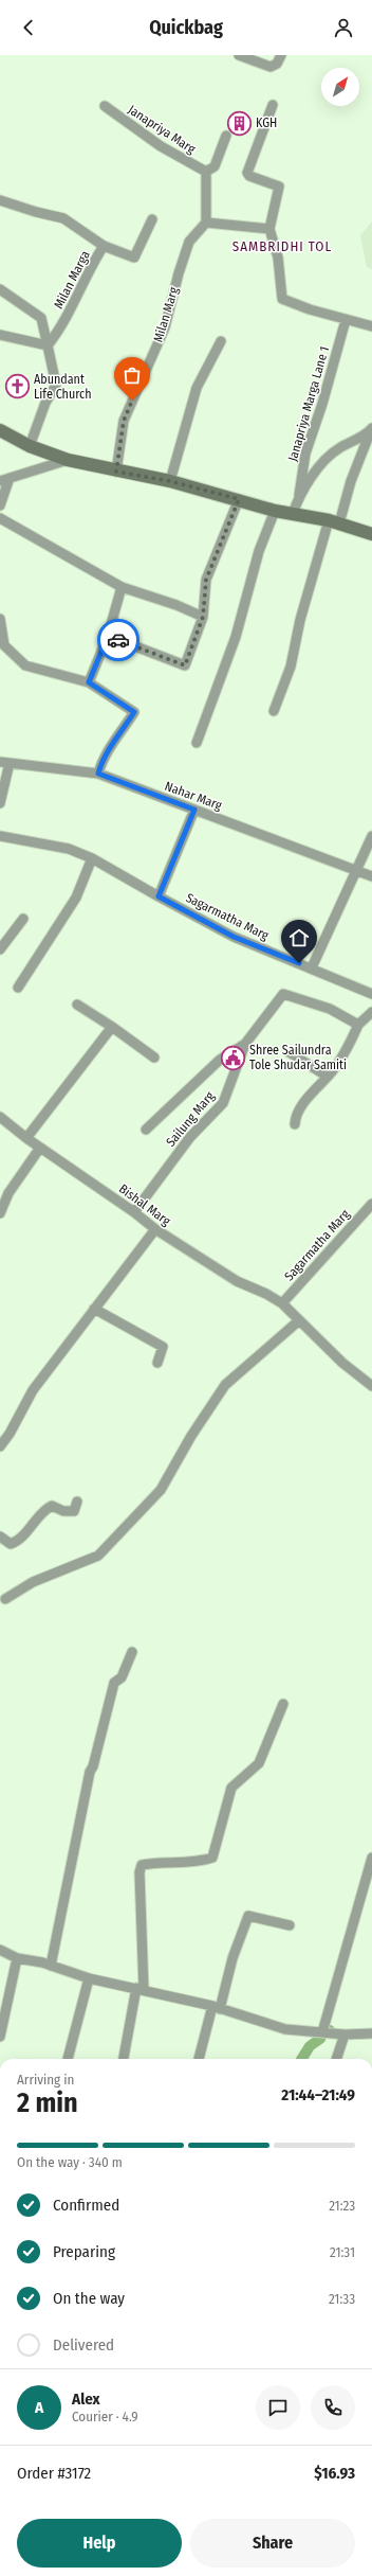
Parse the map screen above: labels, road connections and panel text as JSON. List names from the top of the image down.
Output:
{
  "streets": {
    "street": [
      "Janapriya Marg",
      "Milan Marga",
      "Milan Marg",
      "Janapriya Marga Lane 1",
      "Nahar Marg",
      "Sagarmatha Marg",
      "Sailung Marg",
      "Bishal Marg"
    ]
  },
  "crossings": [
    ["Sagarmatha Marg", "Bishal Marg"],
    ["Sailung Marg", "Bishal Marg"]
  ],
  "districts": ["SAMBRIDHI TOL"],
  "places": {
    "building": ["KGH"],
    "church": ["Abundant Life Church"],
    "public building": ["Shree Sailundra Tole Shudar Samiti"]
  },
  "north": "top right",
  "page": {
    "header": "Quickbag",
    "heading": ["2 min", "Arriving in", "21:44–21:49"],
    "panel": [
      "Alex",
      "Courier · 4.9",
      "Order #3172",
      "$16.93"
    ],
    "bar": "On the way · 340 m",
    "list": [
      ["Confirmed", "21:23"],
      ["Preparing", "21:31"],
      ["On the way", "21:33"],
      "Delivered"
    ],
    "round": "A",
    "buttons": ["Help", "Share"]
  }
}
